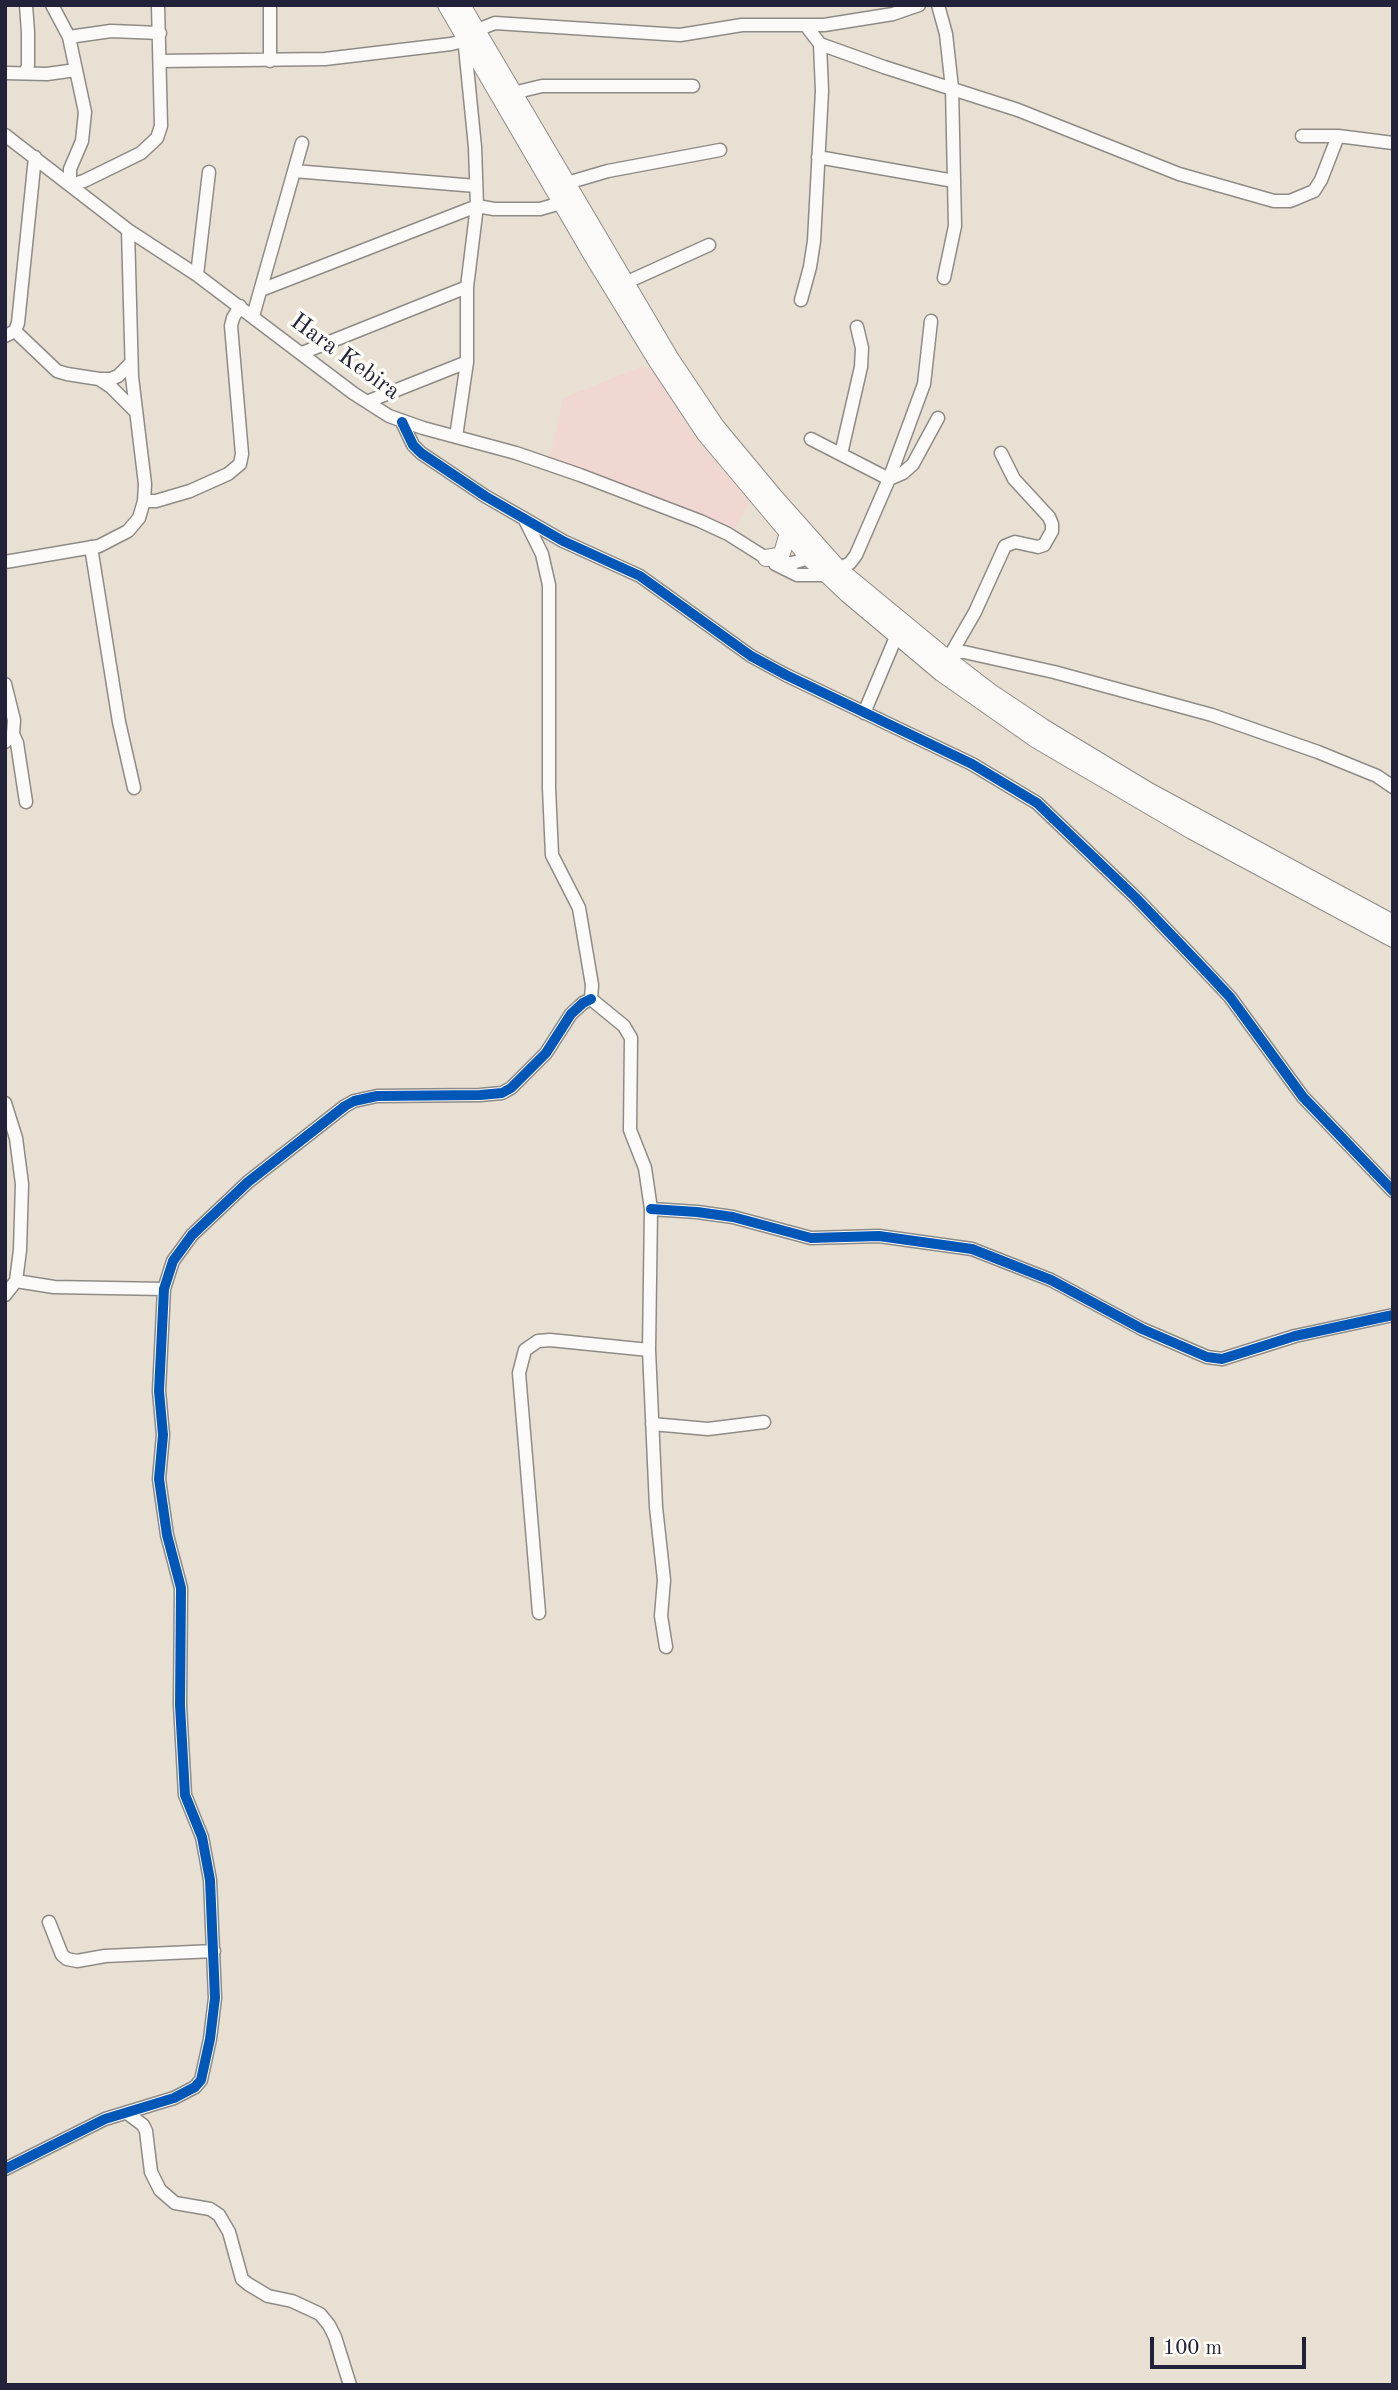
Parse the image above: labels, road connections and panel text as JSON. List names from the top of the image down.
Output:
{
  "streets": {
    "street": ["Hara Kebira"]
  },
  "scale_bar": "100 m"
}
